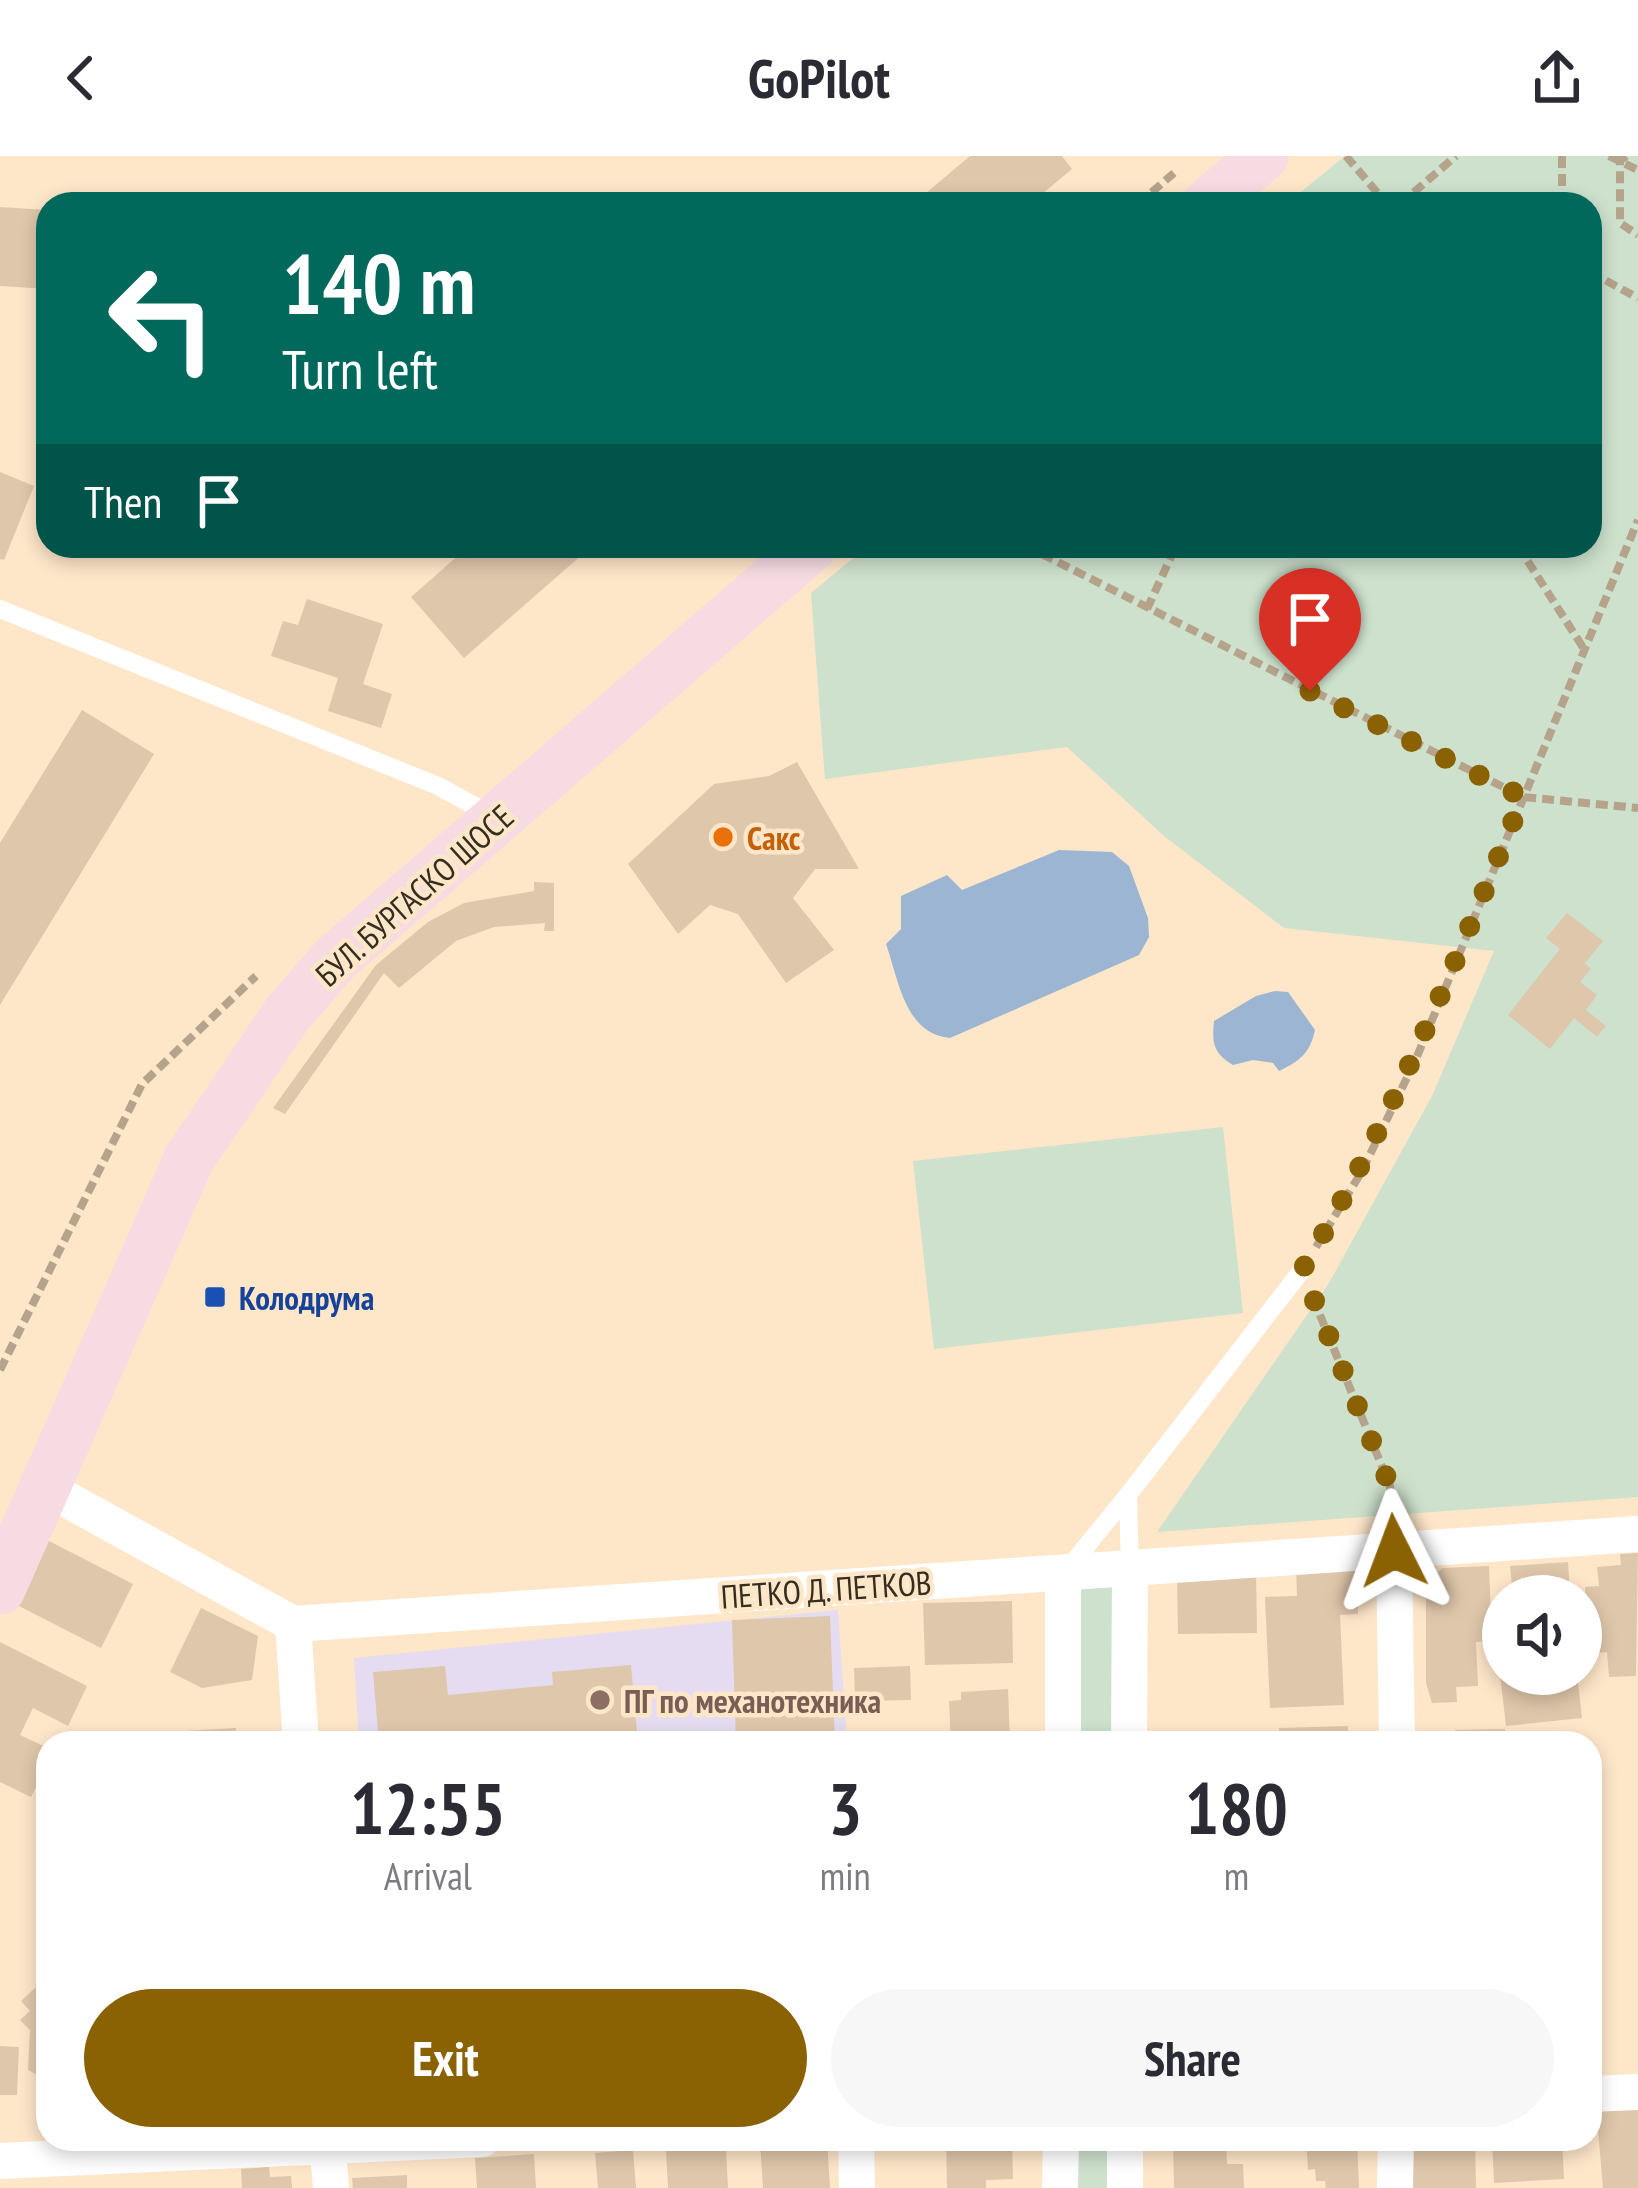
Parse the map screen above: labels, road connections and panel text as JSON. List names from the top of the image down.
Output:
{
  "streets": {
    "main road": ["БУЛ. БУРГАСКО ШОСЕ"],
    "street": ["ПЕТКО Д. ПЕТКОВ"]
  },
  "places": {
    "other": ["Сакс", "ПГ по механотехника"],
    "transit": ["Колодрума"]
  },
  "page": {
    "header": "GoPilot",
    "turn": ["140 m", "Turn left"],
    "then": "Then",
    "eta": [
      "12:55",
      "Arrival",
      "3",
      "min",
      "180",
      "m"
    ],
    "buttons": ["Exit", "Share"]
  }
}
